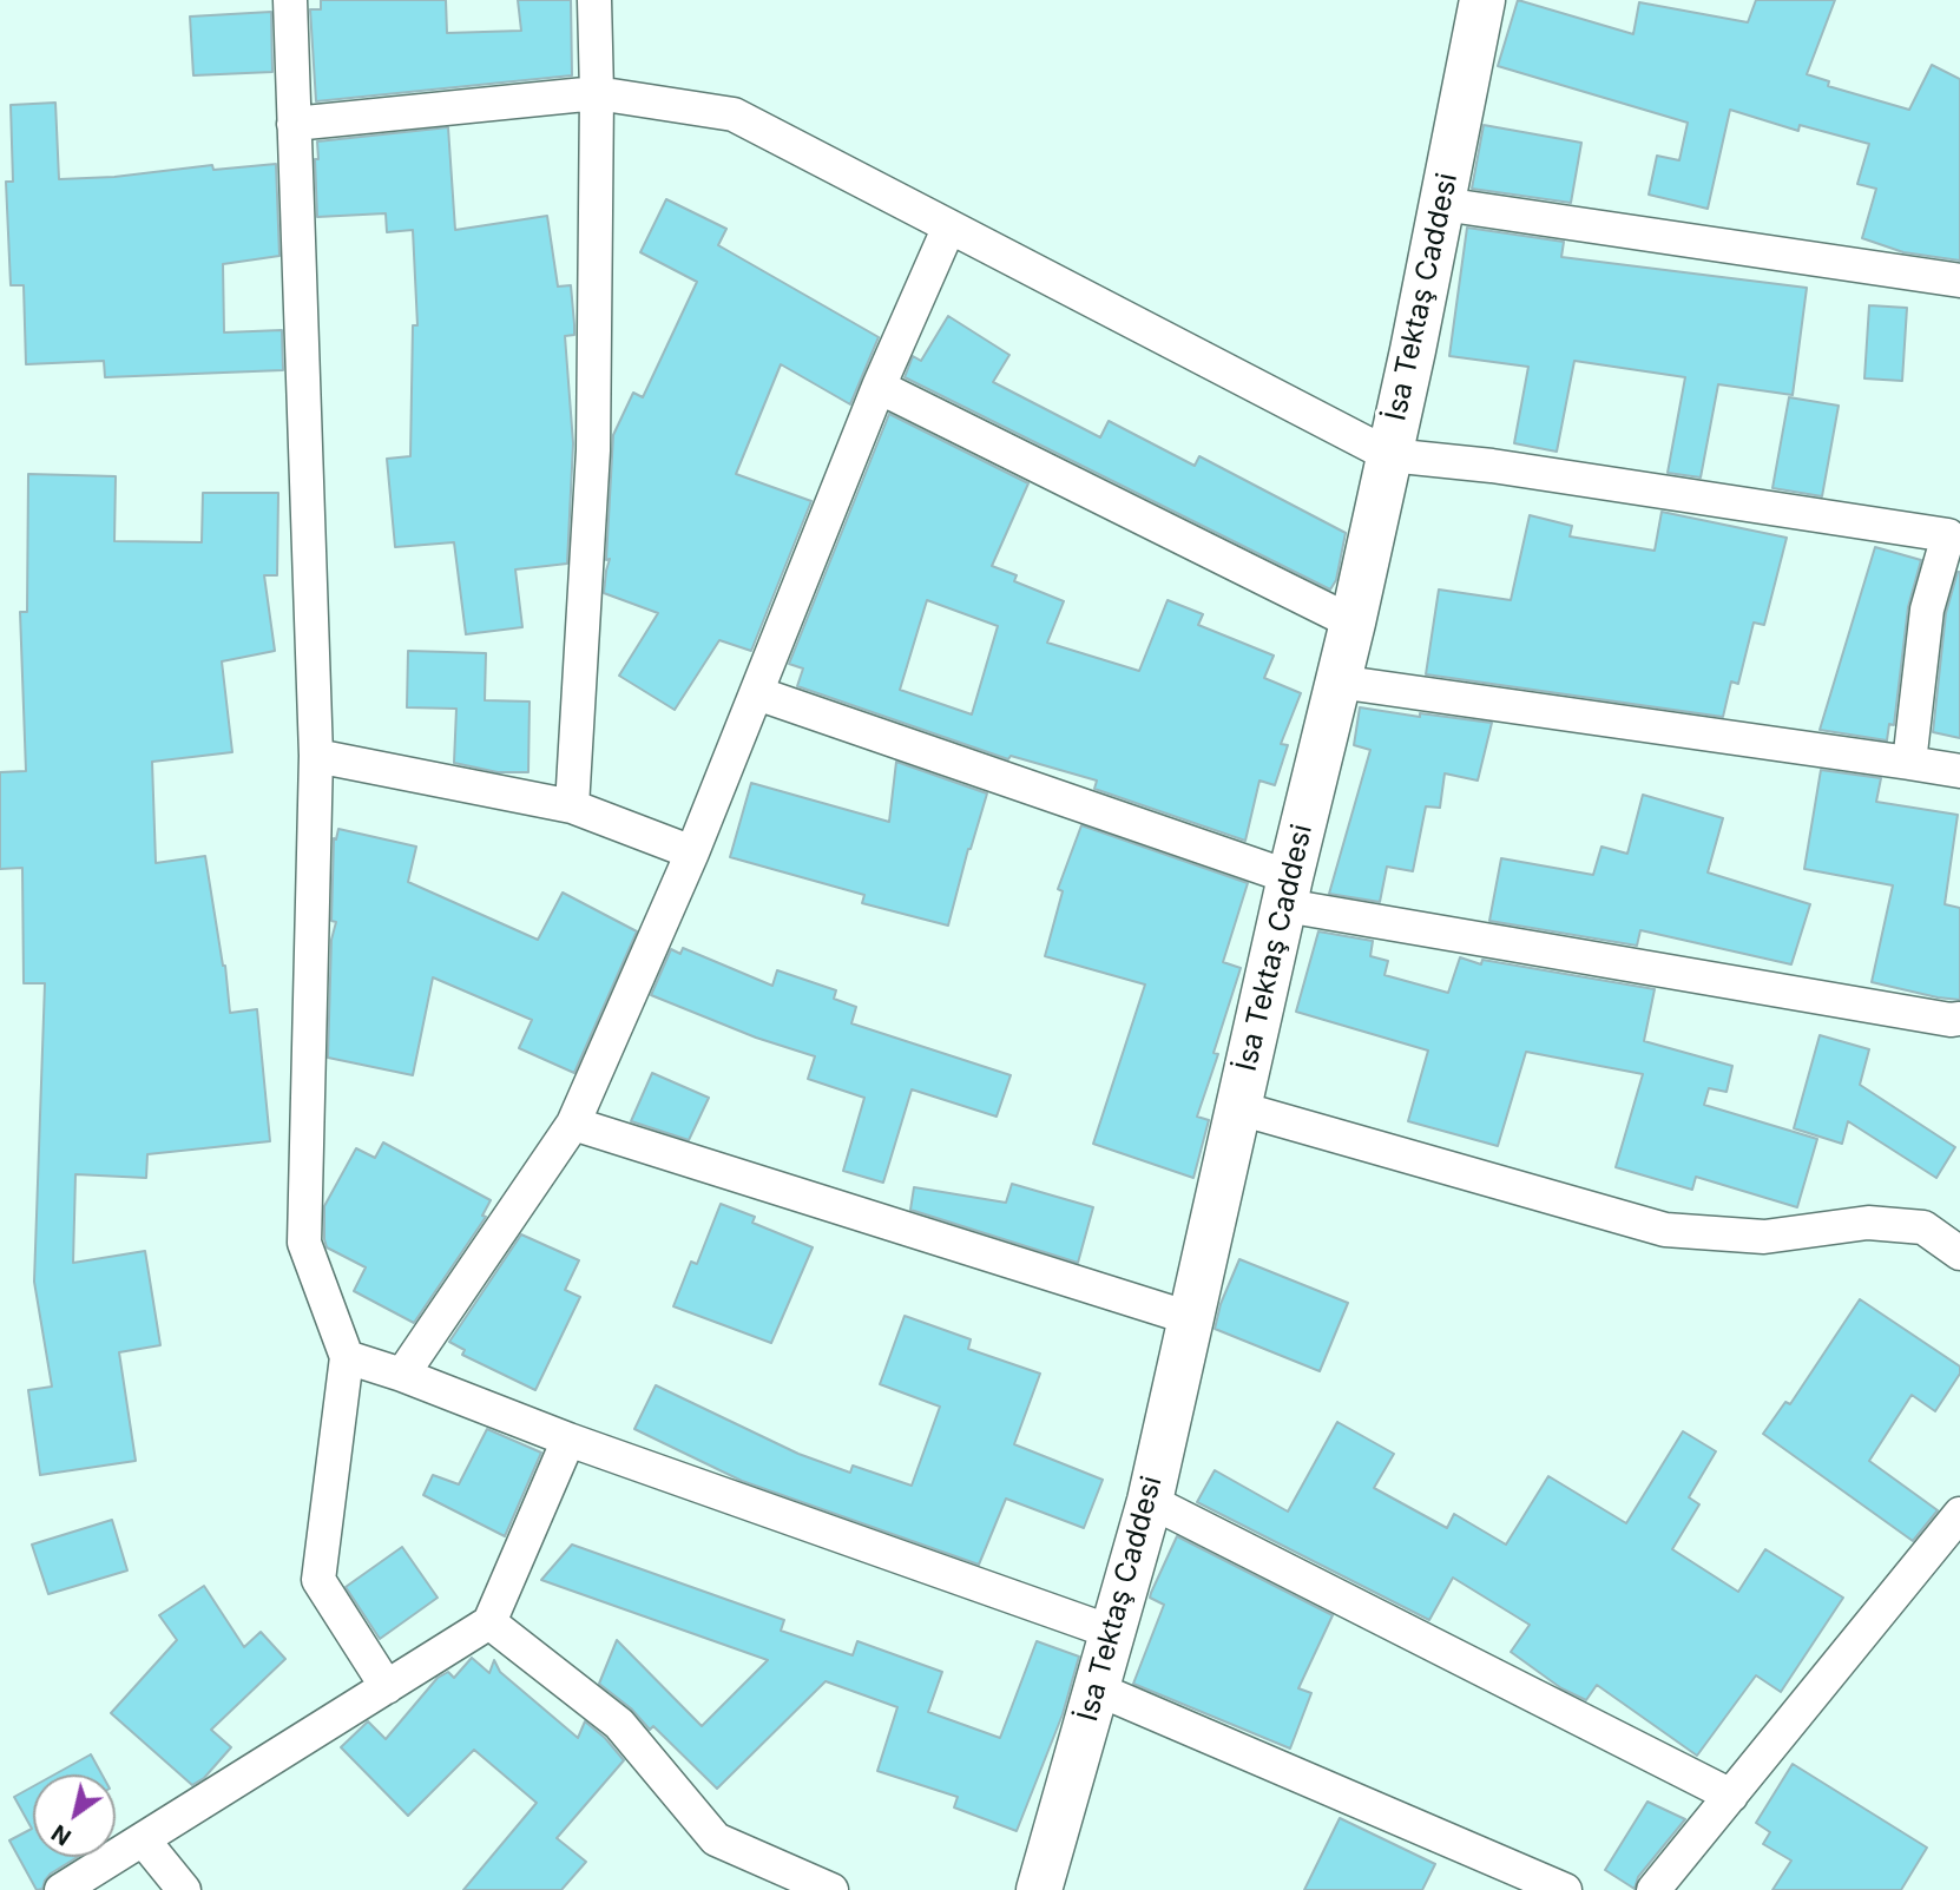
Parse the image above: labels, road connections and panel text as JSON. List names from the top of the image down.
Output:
{
  "streets": {
    "street": ["İsa Tektaş Caddesi"]
  },
  "north": "bottom left"
}
